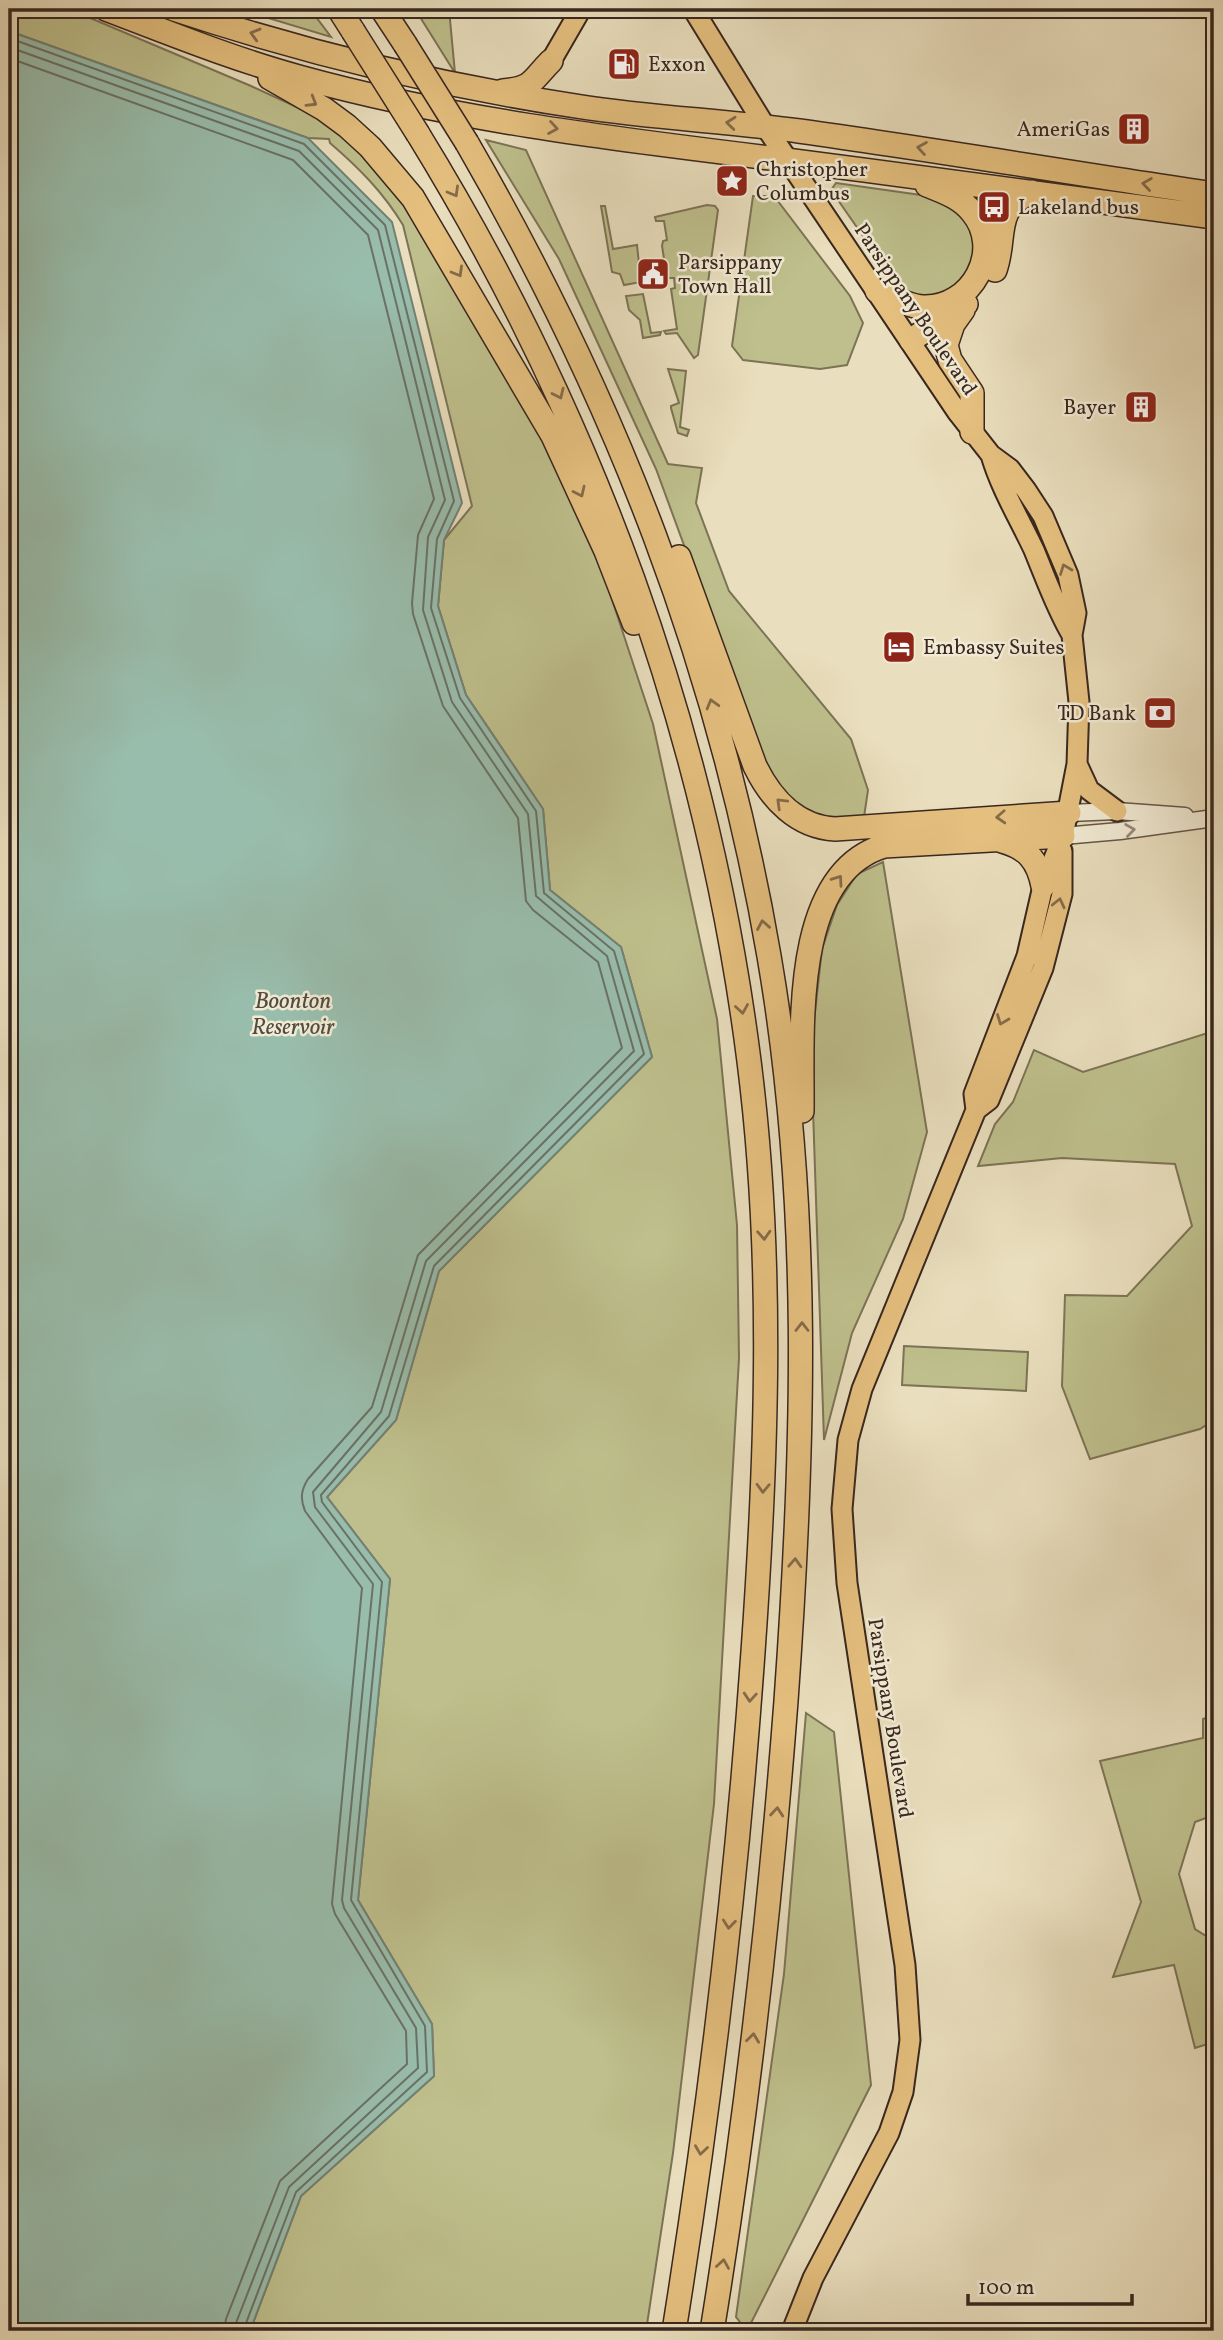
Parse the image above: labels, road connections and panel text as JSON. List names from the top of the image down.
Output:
{
  "streets": {
    "main road": ["Parsippany Boulevard"]
  },
  "water": ["Boonton Reservoir"],
  "places": {
    "fuel station": ["Exxon"],
    "building": ["AmeriGas", "Bayer"],
    "place": ["Christopher Columbus"],
    "bus stop": ["Lakeland bus"],
    "public building": ["Parsippany Town Hall"],
    "hotel": ["Embassy Suites"],
    "bank": ["TD Bank"]
  },
  "scale_bar": "100 m"
}
